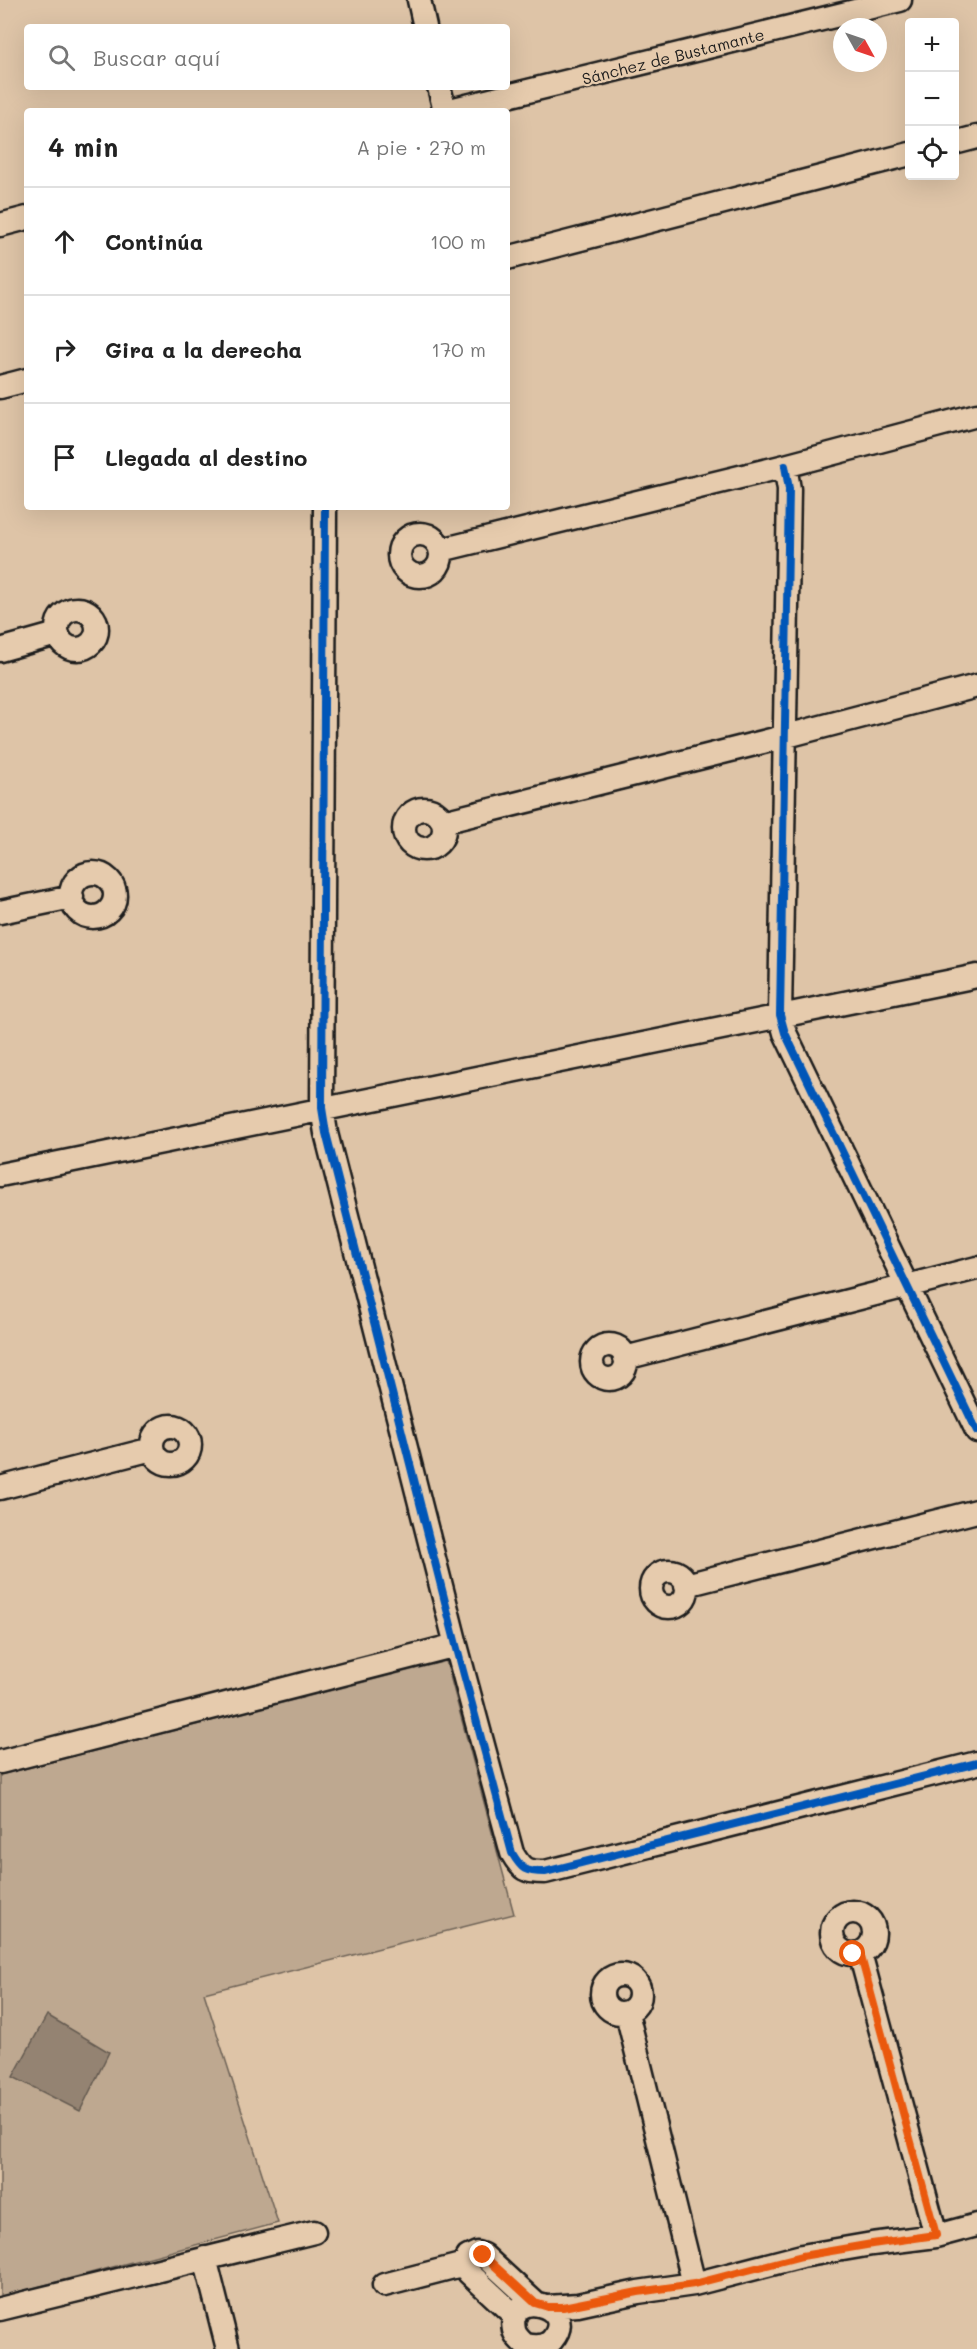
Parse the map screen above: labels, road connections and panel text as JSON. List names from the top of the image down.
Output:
{
  "streets": {
    "street": ["Sánchez de Bustamante"]
  },
  "north": "bottom right",
  "page": {
    "map_buttons": ["+", "−"],
    "search": "Buscar aquí",
    "heading": ["4 min", "A pie · 270 m"],
    "list": [
      ["Continúa", "100 m"],
      ["Gira a la derecha", "170 m"],
      "Llegada al destino"
    ]
  }
}
